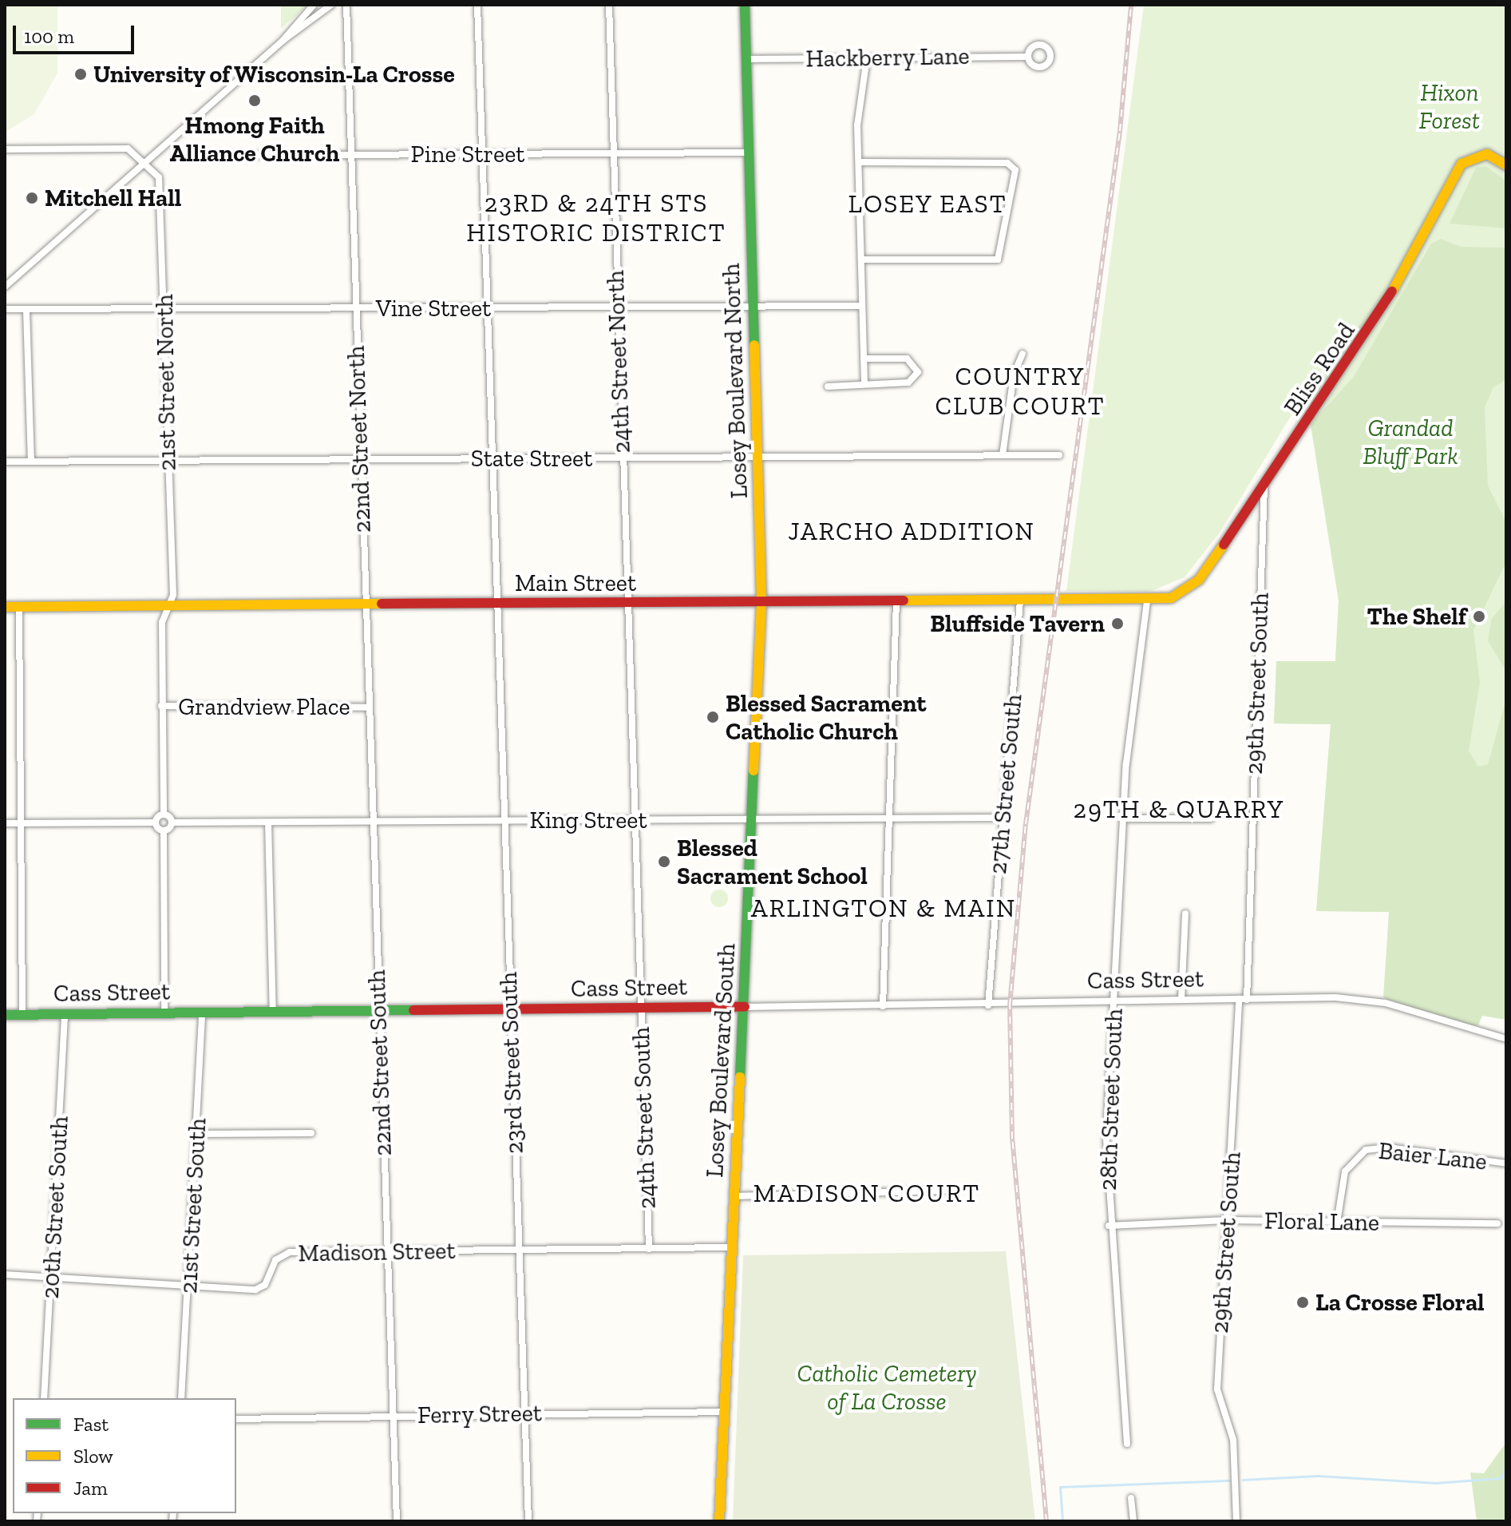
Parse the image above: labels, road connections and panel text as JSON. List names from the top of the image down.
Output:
{
  "streets": {
    "street": [
      "Hackberry Lane",
      "Pine Street",
      "Vine Street",
      "24th Street North",
      "Bliss Road",
      "Losey Boulevard North",
      "21st Street North",
      "22nd Street North",
      "State Street",
      "Main Street",
      "29th Street South",
      "Grandview Place",
      "27th Street South",
      "King Street",
      "Cass Street",
      "Losey Boulevard South",
      "22nd Street South",
      "23rd Street South",
      "28th Street South",
      "24th Street South",
      "Baier Lane",
      "21st Street South",
      "20th Street South",
      "Floral Lane",
      "Madison Street",
      "Ferry Street"
    ]
  },
  "crossings": [
    ["Hackberry Lane", "Losey Boulevard North"],
    ["Pine Street", "24th Street North"],
    ["Pine Street", "Losey Boulevard North"],
    ["Pine Street", "22nd Street North"],
    ["Pine Street", "23rd Street South"],
    ["Vine Street", "24th Street North"],
    ["Vine Street", "Losey Boulevard North"],
    ["Vine Street", "21st Street North"],
    ["Vine Street", "22nd Street North"],
    ["Vine Street", "23rd Street South"],
    ["24th Street North", "State Street"],
    ["24th Street North", "Main Street"],
    ["24th Street North", "24th Street South"],
    ["Bliss Road", "Main Street"],
    ["Bliss Road", "29th Street South"],
    ["Bliss Road", "28th Street South"],
    ["Losey Boulevard North", "State Street"],
    ["Losey Boulevard North", "Main Street"],
    ["Losey Boulevard North", "Losey Boulevard South"],
    ["21st Street North", "State Street"],
    ["21st Street North", "Main Street"],
    ["22nd Street North", "State Street"],
    ["22nd Street North", "Main Street"],
    ["22nd Street North", "22nd Street South"],
    ["State Street", "23rd Street South"],
    ["Main Street", "27th Street South"],
    ["Main Street", "Losey Boulevard South"],
    ["Main Street", "22nd Street South"],
    ["Main Street", "23rd Street South"],
    ["Main Street", "28th Street South"],
    ["Main Street", "24th Street South"],
    ["29th Street South", "Cass Street"],
    ["29th Street South", "Floral Lane"],
    ["Grandview Place", "22nd Street South"],
    ["27th Street South", "King Street"],
    ["27th Street South", "Cass Street"],
    ["King Street", "Losey Boulevard South"],
    ["King Street", "22nd Street South"],
    ["King Street", "23rd Street South"],
    ["King Street", "24th Street South"],
    ["Cass Street", "Losey Boulevard South"],
    ["Cass Street", "22nd Street South"],
    ["Cass Street", "23rd Street South"],
    ["Cass Street", "28th Street South"],
    ["Cass Street", "24th Street South"],
    ["Cass Street", "21st Street South"],
    ["Cass Street", "20th Street South"],
    ["Losey Boulevard South", "Madison Street"],
    ["Losey Boulevard South", "Ferry Street"],
    ["22nd Street South", "Madison Street"],
    ["22nd Street South", "Ferry Street"],
    ["23rd Street South", "Madison Street"],
    ["23rd Street South", "Ferry Street"],
    ["28th Street South", "Floral Lane"],
    ["24th Street South", "Madison Street"],
    ["Baier Lane", "Floral Lane"],
    ["21st Street South", "Madison Street"],
    ["20th Street South", "Madison Street"]
  ],
  "districts": [
    "23RD & 24TH STS HISTORIC DISTRICT",
    "LOSEY EAST",
    "COUNTRY CLUB COURT",
    "JARCHO ADDITION",
    "29TH & QUARRY",
    "ARLINGTON & MAIN",
    "MADISON COURT"
  ],
  "parks": ["Hixon Forest", "Grandad Bluff Park", "Catholic Cemetery of La Crosse"],
  "places": [
    "University of Wisconsin-La Crosse",
    "Hmong Faith Alliance Church",
    "Mitchell Hall",
    "The Shelf",
    "Bluffside Tavern",
    "Blessed Sacrament Catholic Church",
    "Blessed Sacrament School",
    "La Crosse Floral"
  ],
  "legend": ["Fast", "Slow", "Jam"],
  "scale_bar": "100 m"
}
